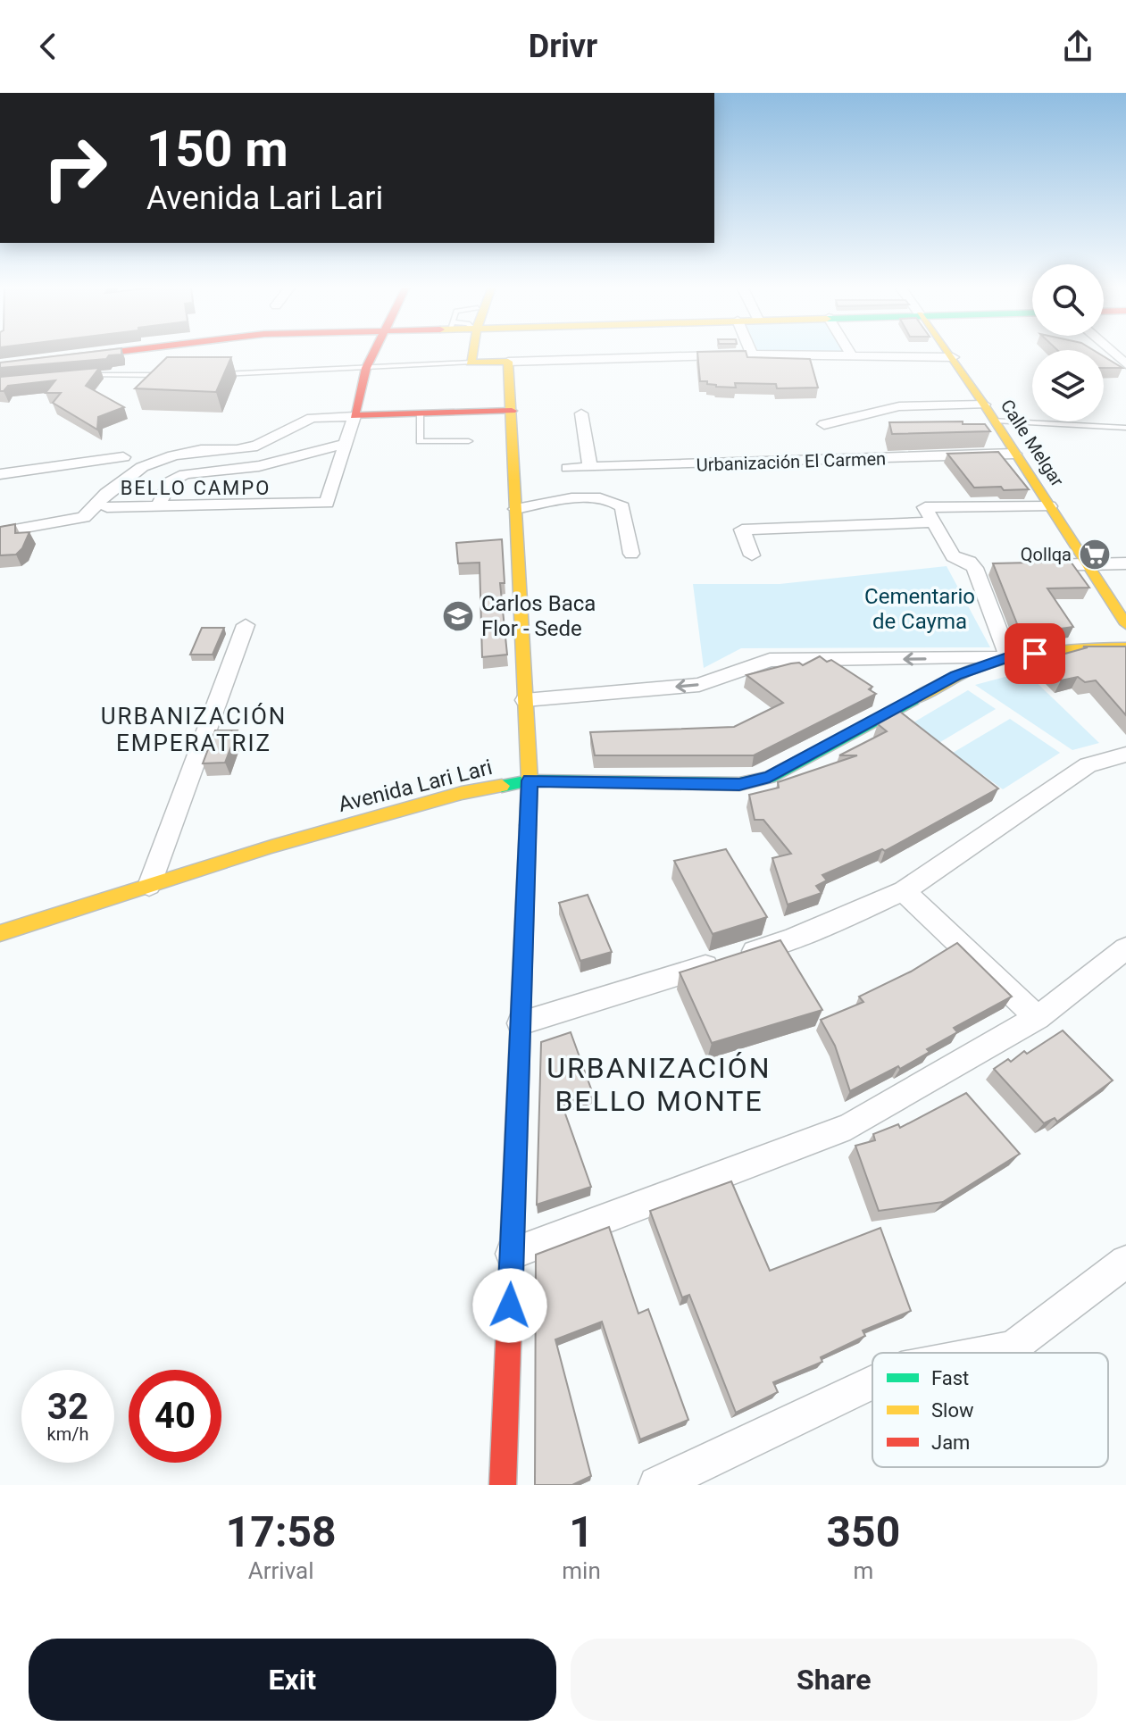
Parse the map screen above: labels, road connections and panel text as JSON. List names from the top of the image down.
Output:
{
  "streets": {
    "street": ["Calle Melgar", "Urbanización El Carmen", "Avenida Lari Lari"]
  },
  "crossings": [
    ["Calle Melgar", "Urbanización El Carmen"]
  ],
  "districts": ["BELLO CAMPO", "URBANIZACIÓN EMPERATRIZ", "URBANIZACIÓN BELLO MONTE"],
  "parks": ["Cementario de Cayma"],
  "places": {
    "supermarket": ["Qollqa"],
    "school or university": ["Carlos Baca Flor - Sede"]
  },
  "legend": ["Fast", "Slow", "Jam"],
  "page": {
    "header": "Drivr",
    "turn": ["150 m", "Avenida Lari Lari"],
    "speed": "32 km/h",
    "limit": "40",
    "eta": [
      "17:58",
      "Arrival",
      "1",
      "min",
      "350",
      "m"
    ],
    "buttons": ["Exit", "Share"]
  }
}
